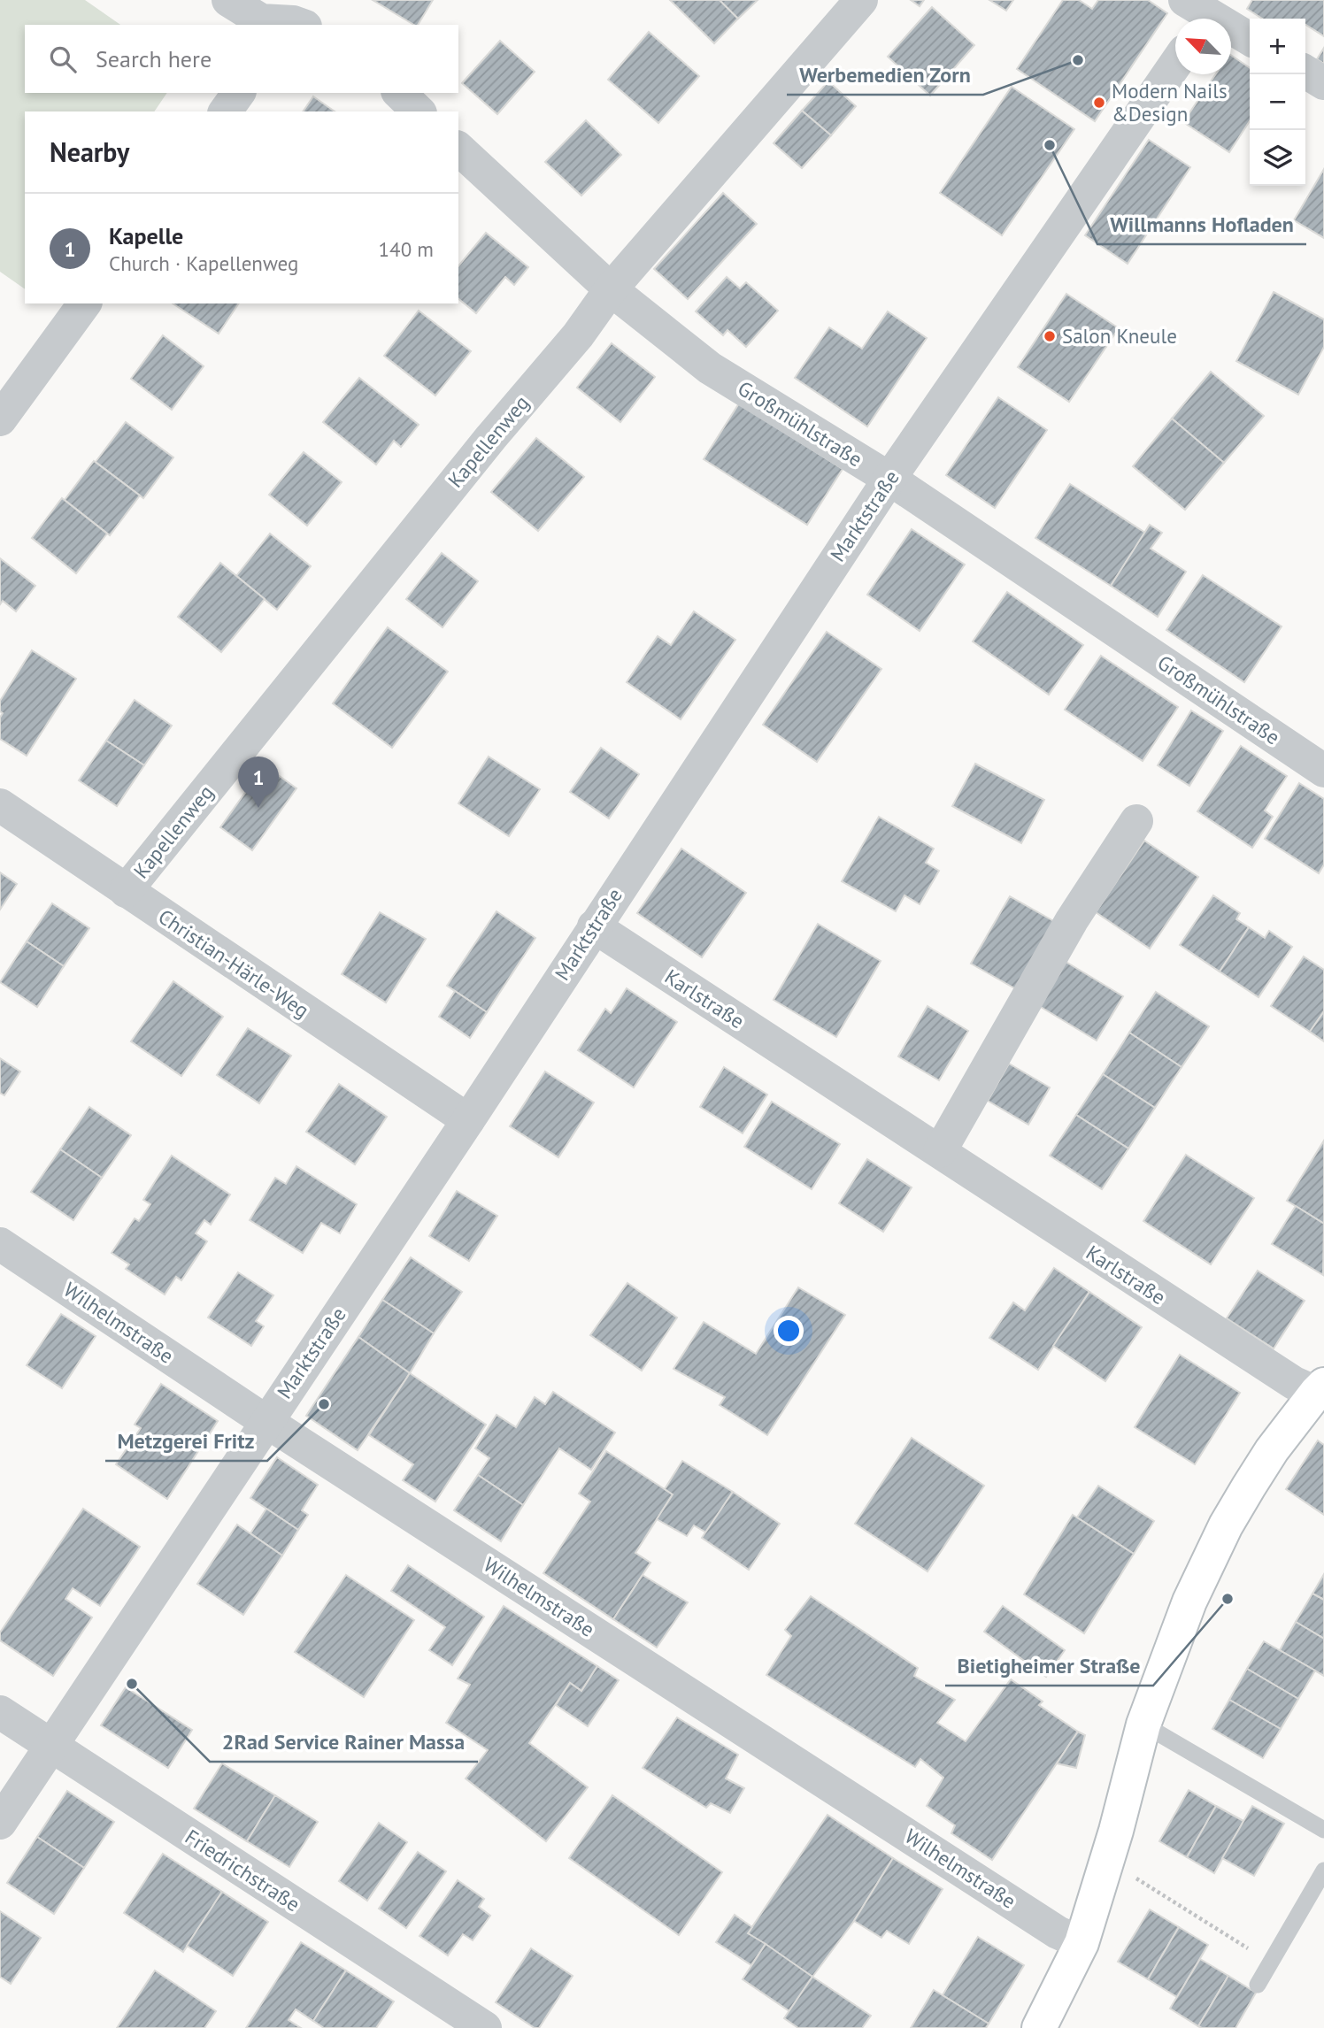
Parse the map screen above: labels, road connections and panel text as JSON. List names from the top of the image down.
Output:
{
  "streets": {
    "street": [
      "Großmühlstraße",
      "Kapellenweg",
      "Marktstraße",
      "Christian-Härle-Weg",
      "Karlstraße",
      "Wilhelmstraße",
      "Friedrichstraße"
    ]
  },
  "crossings": [
    ["Großmühlstraße", "Kapellenweg"],
    ["Großmühlstraße", "Marktstraße"],
    ["Kapellenweg", "Christian-Härle-Weg"],
    ["Marktstraße", "Christian-Härle-Weg"],
    ["Marktstraße", "Karlstraße"],
    ["Marktstraße", "Wilhelmstraße"],
    ["Marktstraße", "Friedrichstraße"]
  ],
  "places": [
    "Werbemedien Zorn",
    "Modern Nails &Design",
    "Willmanns Hofladen",
    "Salon Kneule",
    "Metzgerei Fritz",
    "Bietigheimer Straße",
    "2Rad Service Rainer Massa"
  ],
  "north": "top left",
  "page": {
    "map_buttons": ["+", "−"],
    "search": "Search here",
    "heading": "Nearby",
    "list": [
      {
        "mark": "1",
        "name": "Kapelle",
        "note": "Church · Kapellenweg",
        "value": "140 m"
      }
    ],
    "pins": "1"
  }
}
